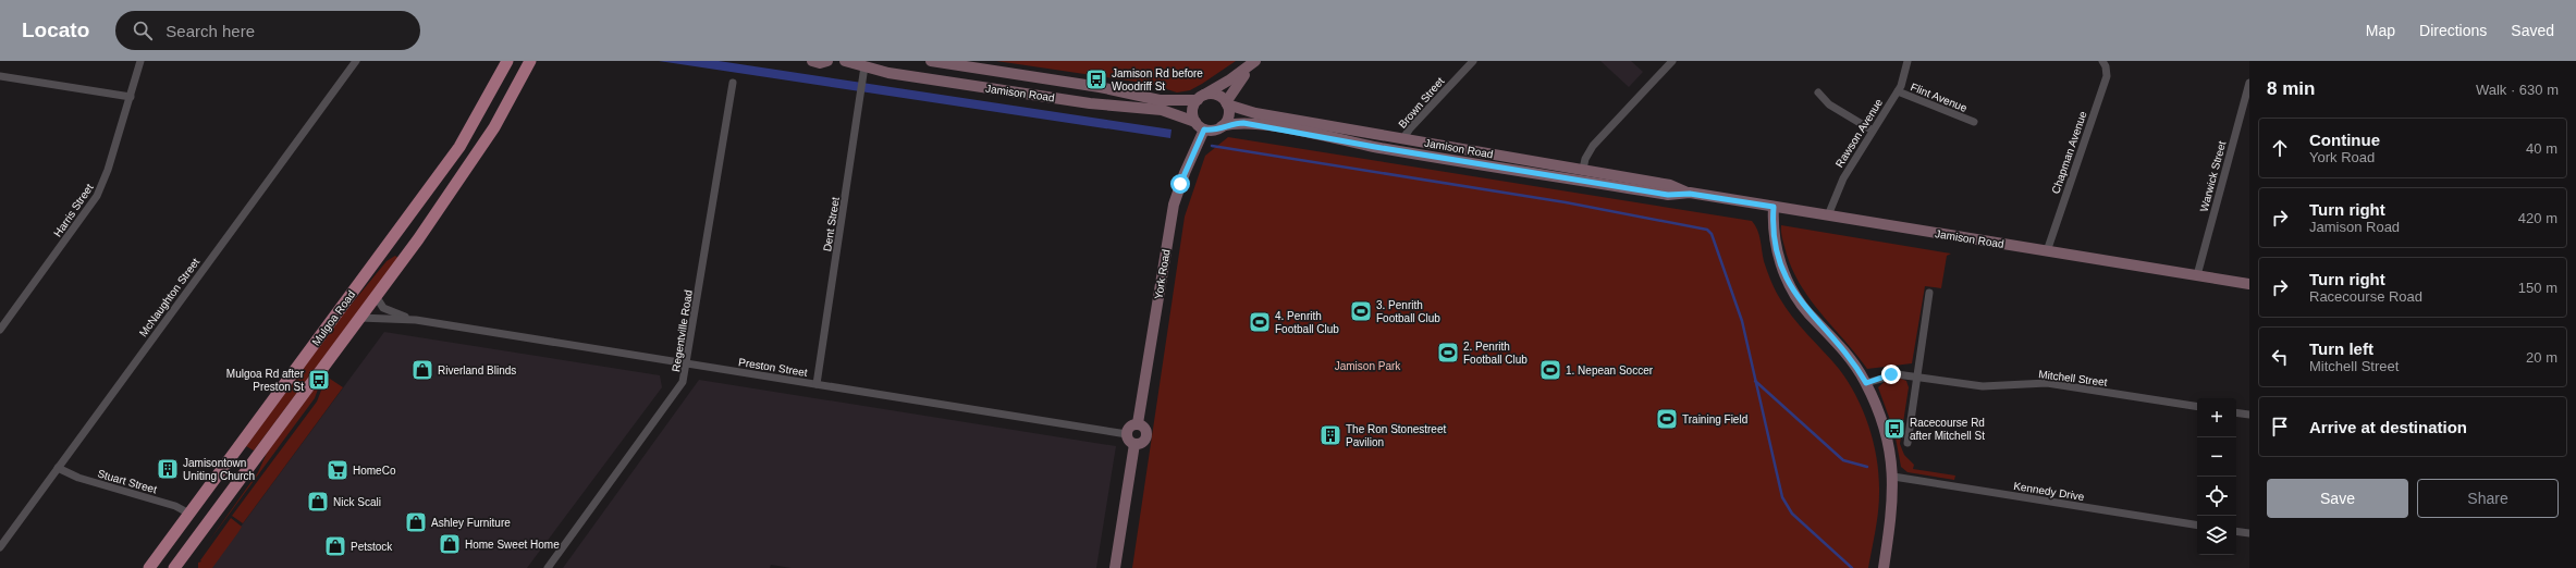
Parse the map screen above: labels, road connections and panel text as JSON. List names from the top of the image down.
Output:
{
  "streets": {
    "main road": ["Jamison Road", "York Road", "Mulgoa Road"],
    "street": [
      "Flint Avenue",
      "Brown Street",
      "Rawson Avenue",
      "Chapman Avenue",
      "Warwick Street",
      "Harris Street",
      "Dent Street",
      "McNaughton Street",
      "Regentville Road",
      "Preston Street",
      "Mitchell Street",
      "Stuart Street",
      "Kennedy Drive"
    ]
  },
  "crossings": [
    ["Jamison Road", "Brown Street"],
    ["Jamison Road", "Rawson Avenue"],
    ["Jamison Road", "Chapman Avenue"],
    ["Jamison Road", "Warwick Street"],
    ["Jamison Road", "Dent Street"],
    ["Jamison Road", "York Road"],
    ["Flint Avenue", "Rawson Avenue"],
    ["Dent Street", "Preston Street"],
    ["York Road", "Preston Street"],
    ["McNaughton Street", "Stuart Street"],
    ["Mulgoa Road", "Preston Street"],
    ["Mulgoa Road", "Stuart Street"],
    ["Regentville Road", "Preston Street"]
  ],
  "parks": ["Jamison Park"],
  "places": {
    "bus stop": ["Jamison Rd before Woodriff St", "Mulgoa Rd after Preston St", "Racecourse Rd after Mitchell St"],
    "sports": [
      "3. Penrith Football Club",
      "4. Penrith Football Club",
      "2. Penrith Football Club",
      "1. Nepean Soccer",
      "Training Field"
    ],
    "shop": [
      "Riverland Blinds",
      "Nick Scali",
      "Ashley Furniture",
      "Home Sweet Home",
      "Petstock"
    ],
    "building": ["The Ron Stonestreet Pavilion", "Jamisontown Uniting Church"],
    "supermarket": ["HomeCo"]
  },
  "page": {
    "header": "Locato",
    "search": "Search here",
    "nav": ["Map", "Directions", "Saved"],
    "heading": ["8 min", "Walk · 630 m"],
    "list": [
      ["Continue", "York Road", "40 m"],
      ["Turn right", "Jamison Road", "420 m"],
      ["Turn right", "Racecourse Road", "150 m"],
      ["Turn left", "Mitchell Street", "20 m"],
      "Arrive at destination"
    ],
    "map_buttons": ["+", "−"],
    "buttons": ["Save", "Share"]
  }
}
